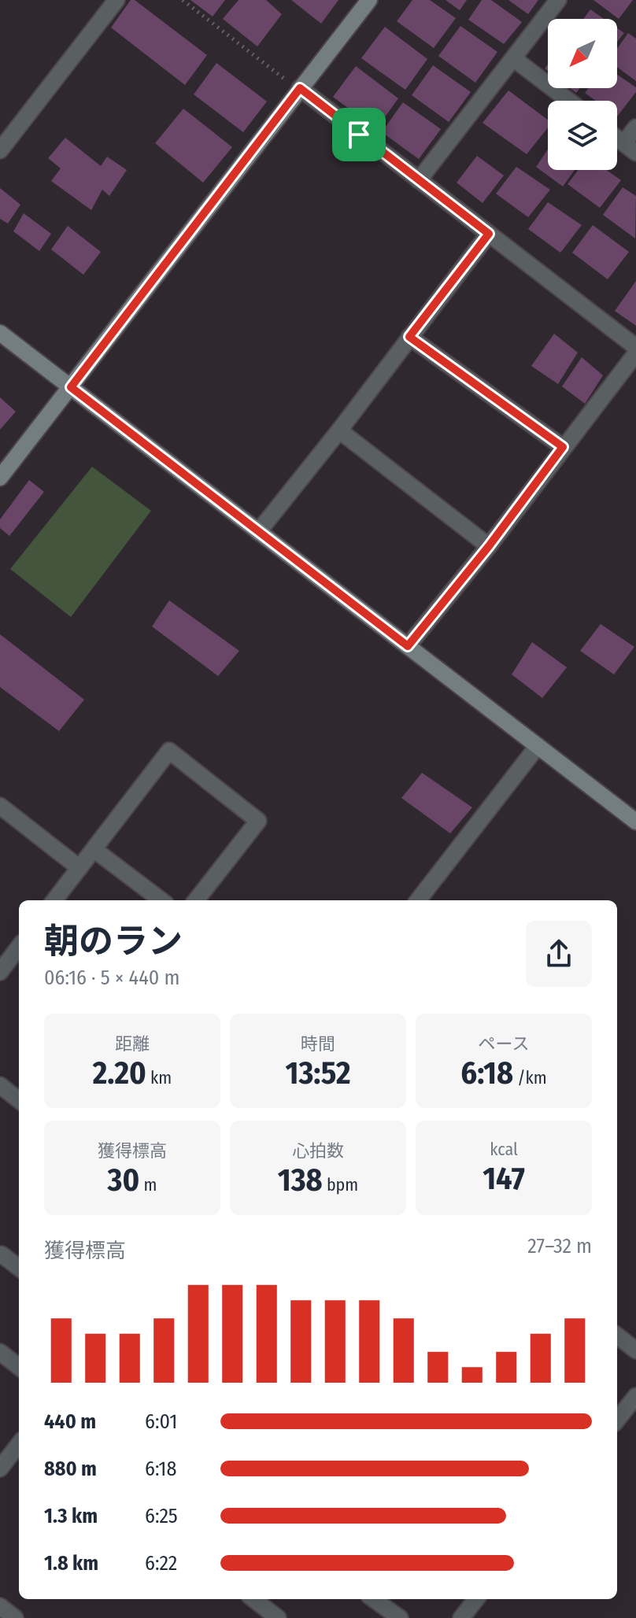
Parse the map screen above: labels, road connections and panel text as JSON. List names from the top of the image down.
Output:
{
  "north": "bottom left",
  "page": {
    "heading": ["朝のラン", "06:16 · 5 × 440 m"],
    "stats": [
      ["距離", "2.20 km"],
      ["時間", "13:52"],
      ["ペース", "6:18 /km"],
      ["獲得標高", "30 m"],
      ["心拍数", "138 bpm"],
      ["kcal", "147"]
    ],
    "chart": ["獲得標高", "27–32 m"],
    "list": [
      {
        "name": "440 m",
        "note": "6:01"
      },
      {
        "name": "880 m",
        "note": "6:18"
      },
      {
        "name": "1.3 km",
        "note": "6:25"
      },
      {
        "name": "1.8 km",
        "note": "6:22"
      }
    ]
  }
}
